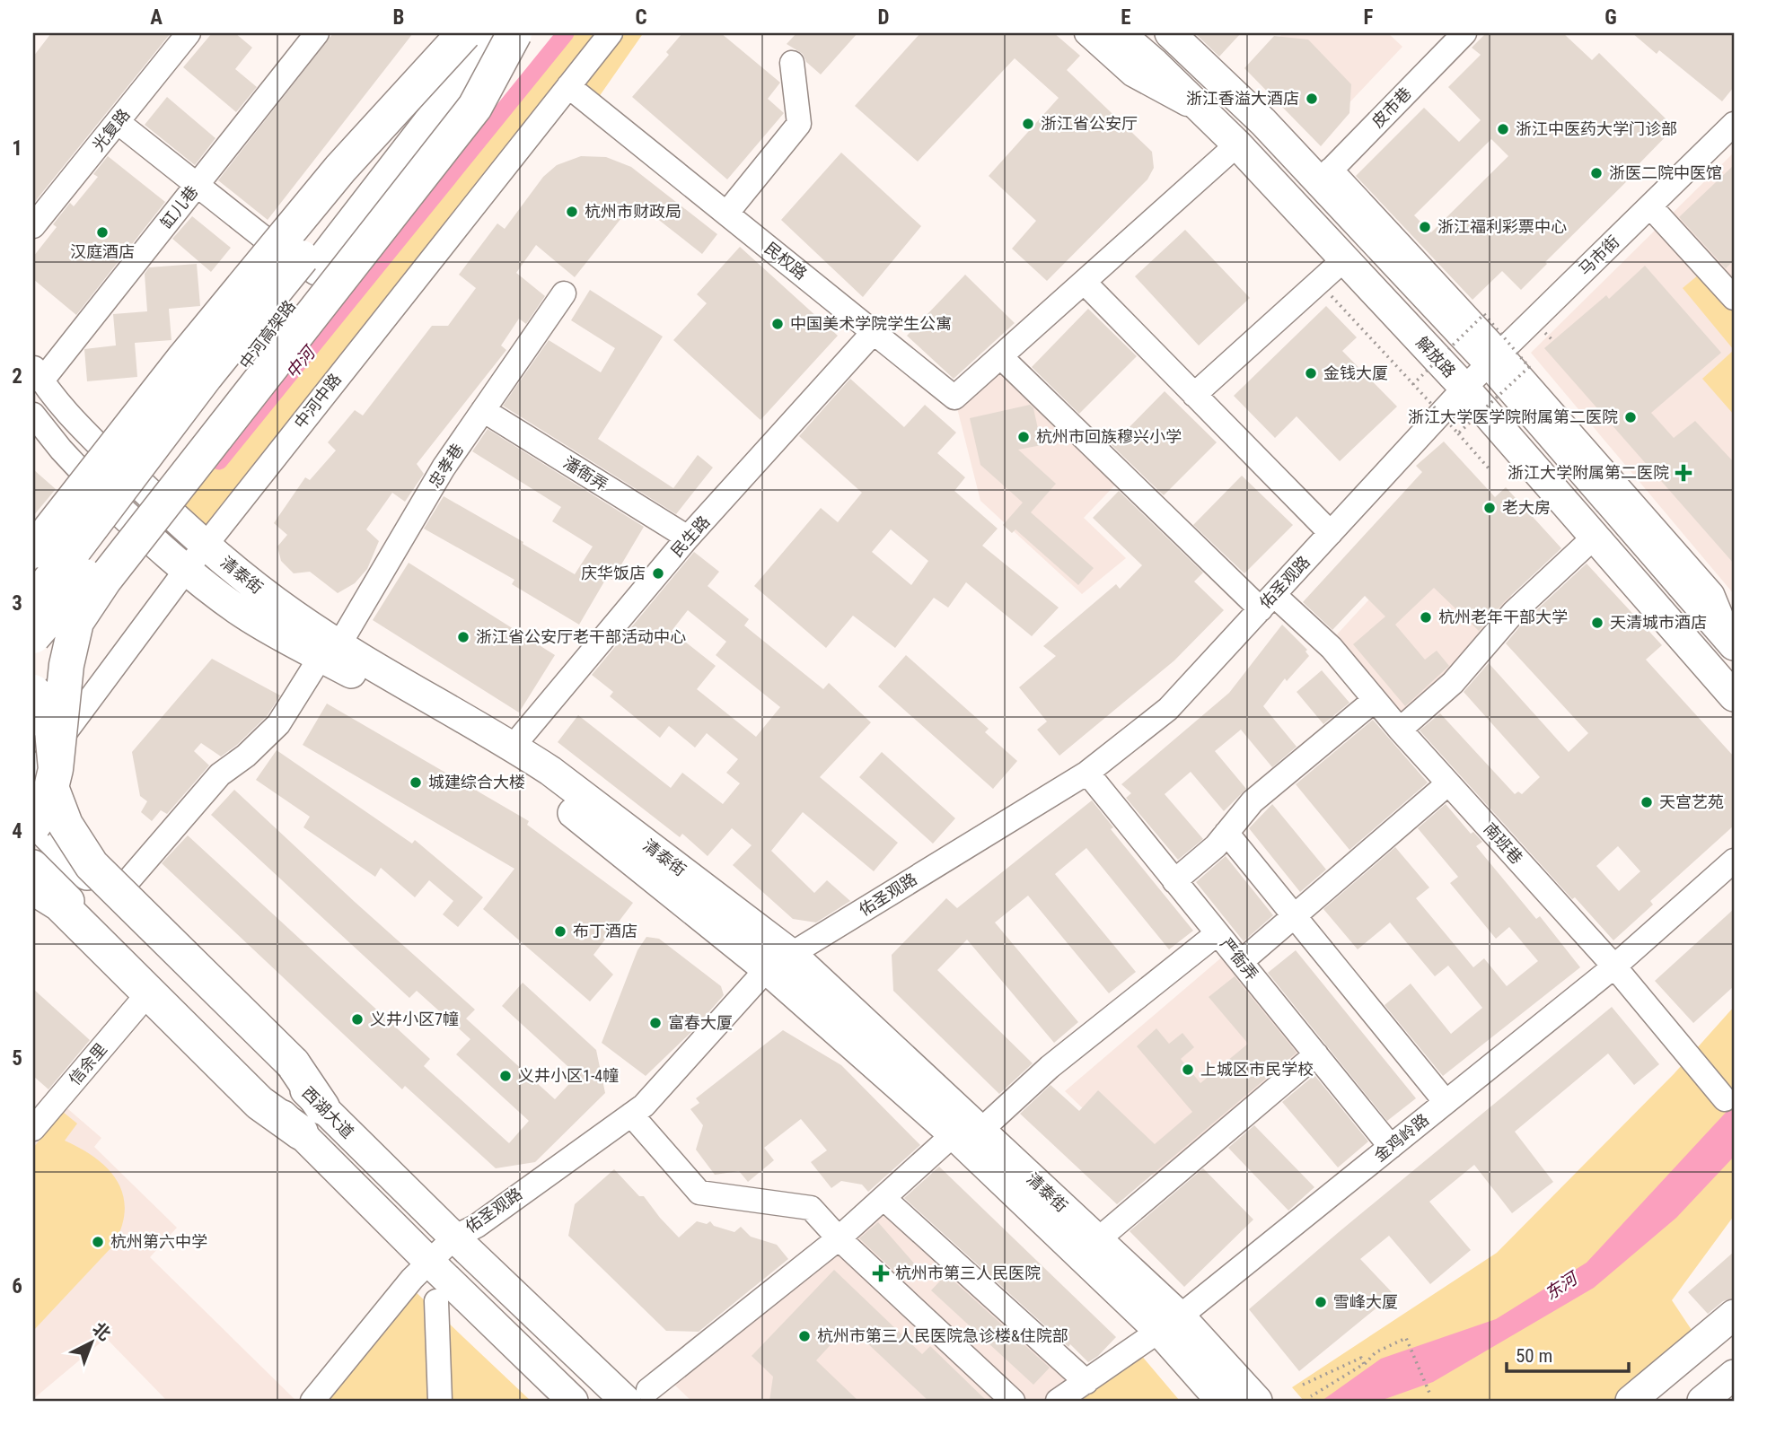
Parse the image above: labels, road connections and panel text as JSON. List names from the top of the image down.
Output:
{
  "streets": {
    "highway": ["中河高架路"],
    "main road": ["解放路", "清泰街", "西湖大道"],
    "street": [
      "皮市巷",
      "光复路",
      "缸儿巷",
      "马市街",
      "民权路",
      "中河中路",
      "忠孝巷",
      "潘衙弄",
      "民生路",
      "佑圣观路",
      "南班巷",
      "严衙弄",
      "信余里",
      "金鸡岭路"
    ]
  },
  "crossings": [
    ["缸儿巷", "清泰街"],
    ["马市街", "解放路"],
    ["马市街", "佑圣观路"],
    ["民权路", "中河中路"],
    ["民权路", "民生路"],
    ["民权路", "南班巷"],
    ["解放路", "佑圣观路"],
    ["中河中路", "清泰街"],
    ["忠孝巷", "潘衙弄"],
    ["忠孝巷", "清泰街"],
    ["潘衙弄", "民生路"],
    ["民生路", "清泰街"],
    ["清泰街", "佑圣观路"],
    ["清泰街", "金鸡岭路"],
    ["佑圣观路", "南班巷"],
    ["佑圣观路", "严衙弄"],
    ["佑圣观路", "西湖大道"],
    ["南班巷", "金鸡岭路"],
    ["严衙弄", "金鸡岭路"]
  ],
  "water": ["中河", "东河"],
  "places": {
    "other": [
      "浙江香溢大酒店",
      "浙江省公安厅",
      "浙江中医药大学门诊部",
      "浙医二院中医馆",
      "杭州市财政局",
      "浙江福利彩票中心",
      "汉庭酒店",
      "中国美术学院学生公寓",
      "金钱大厦",
      "浙江大学医学院附属第二医院",
      "杭州市回族穆兴小学",
      "老大房",
      "庆华饭店",
      "杭州老年干部大学",
      "天清城市酒店",
      "浙江省公安厅老干部活动中心",
      "城建综合大楼",
      "天宫艺苑",
      "布丁酒店",
      "义井小区7幢",
      "富春大厦",
      "上城区市民学校",
      "义井小区1-4幢",
      "杭州第六中学",
      "雪峰大厦",
      "杭州市第三人民医院急诊楼&住院部"
    ],
    "health": ["浙江大学附属第二医院", "杭州市第三人民医院"]
  },
  "scale_bar": "50 m",
  "north": "top right",
  "grid": {
    "columns": [
      "A",
      "B",
      "C",
      "D",
      "E",
      "F",
      "G"
    ],
    "rows": [
      "1",
      "2",
      "3",
      "4",
      "5",
      "6"
    ]
  }
}
